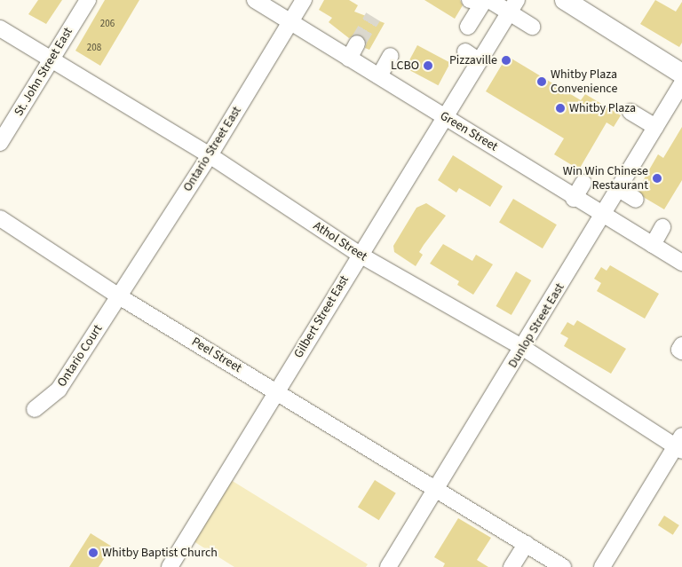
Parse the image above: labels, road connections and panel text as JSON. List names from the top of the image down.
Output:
{
  "streets": {
    "street": [
      "St. John Street East",
      "Green Street",
      "Ontario Street East",
      "Athol Street",
      "Gilbert Street East",
      "Dunlop Street East",
      "Peel Street",
      "Ontario Court"
    ]
  },
  "crossings": [
    ["St. John Street East", "Athol Street"],
    ["Green Street", "Ontario Street East"],
    ["Green Street", "Gilbert Street East"],
    ["Green Street", "Dunlop Street East"],
    ["Ontario Street East", "Athol Street"],
    ["Ontario Street East", "Peel Street"],
    ["Ontario Street East", "Ontario Court"],
    ["Athol Street", "Gilbert Street East"],
    ["Athol Street", "Dunlop Street East"],
    ["Gilbert Street East", "Peel Street"],
    ["Dunlop Street East", "Peel Street"],
    ["Peel Street", "Ontario Court"]
  ],
  "places": [
    "Pizzaville",
    "LCBO",
    "Whitby Plaza Convenience",
    "Whitby Plaza",
    "Win Win Chinese Restaurant",
    "Whitby Baptist Church"
  ],
  "house_numbers": ["206", "208"]
}
